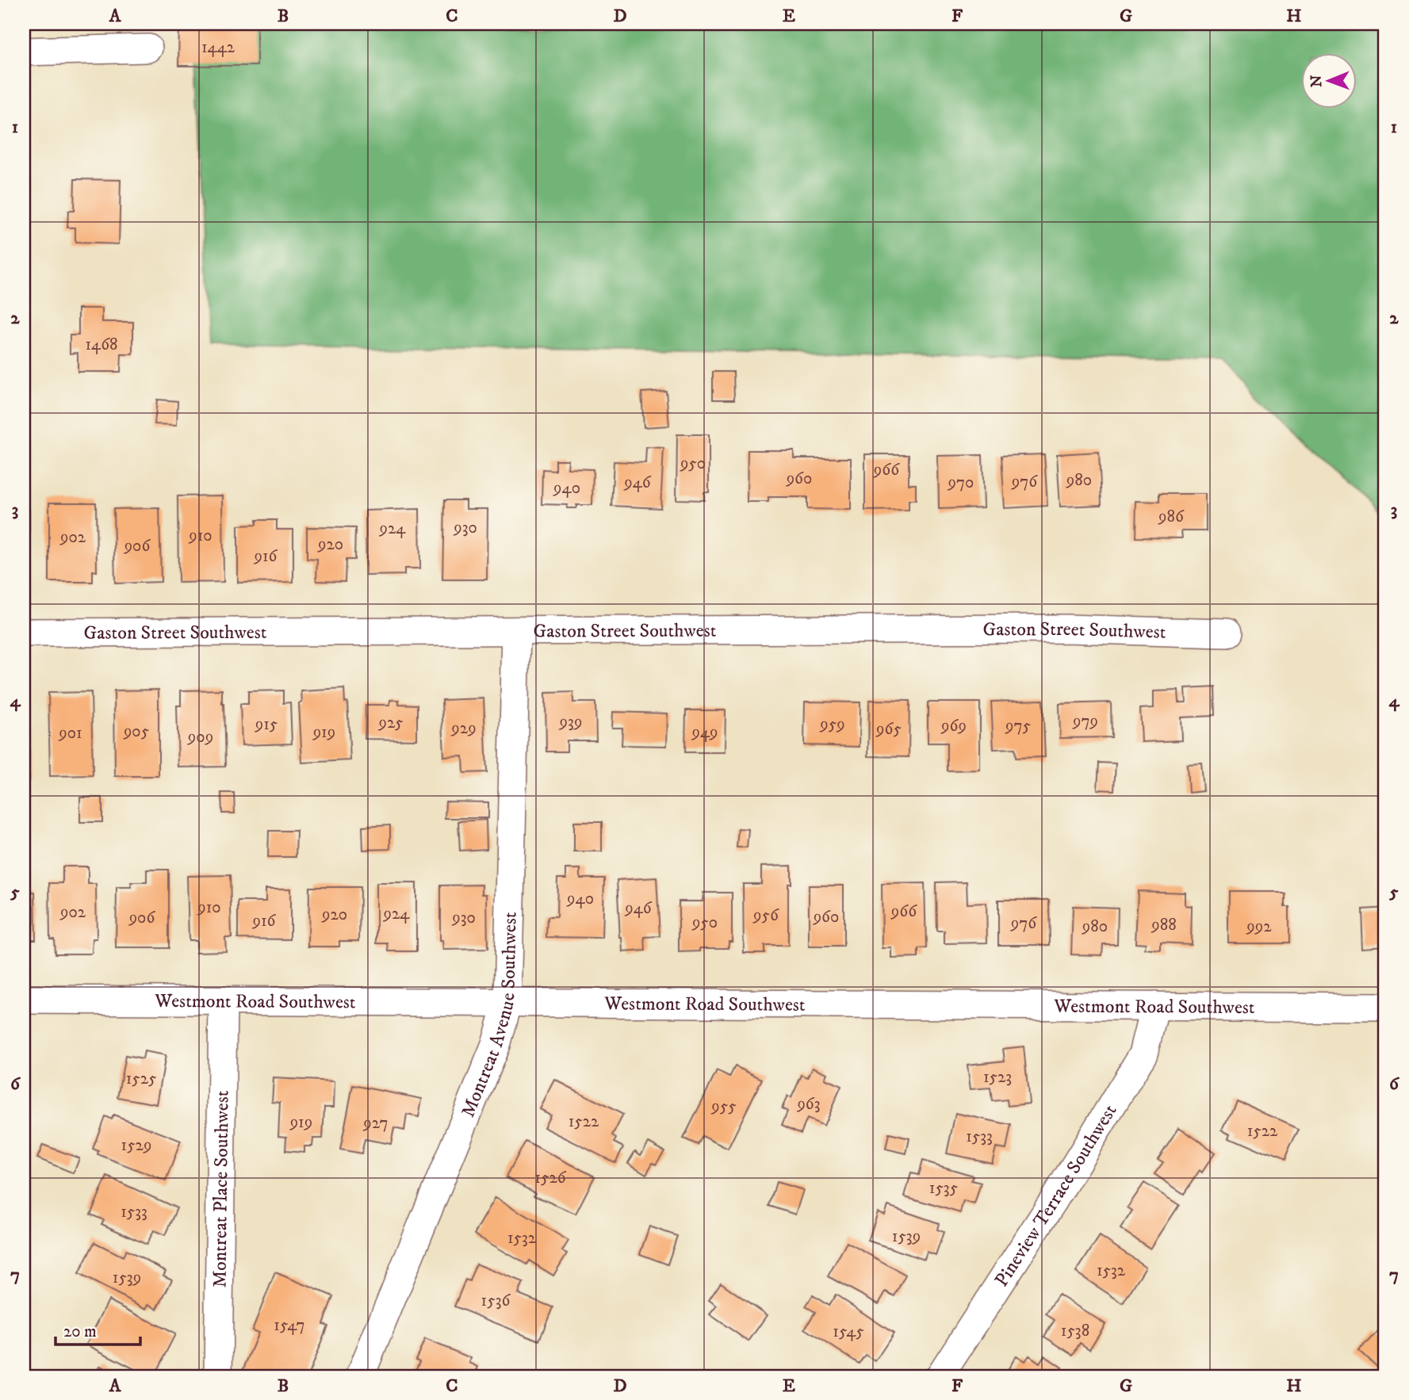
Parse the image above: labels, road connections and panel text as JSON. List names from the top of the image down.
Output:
{
  "streets": {
    "street": [
      "Gaston Street Southwest",
      "Westmont Road Southwest",
      "Montreat Avenue Southwest",
      "Montreat Place Southwest",
      "Pineview Terrace Southwest"
    ]
  },
  "crossings": [
    ["Gaston Street Southwest", "Montreat Avenue Southwest"],
    ["Westmont Road Southwest", "Montreat Avenue Southwest"],
    ["Westmont Road Southwest", "Montreat Place Southwest"],
    ["Westmont Road Southwest", "Pineview Terrace Southwest"]
  ],
  "house_numbers": [
    "1442",
    "1468",
    "950",
    "966",
    "960",
    "980",
    "976",
    "946",
    "970",
    "940",
    "986",
    "930",
    "924",
    "910",
    "902",
    "920",
    "906",
    "916",
    "979",
    "939",
    "925",
    "915",
    "959",
    "969",
    "975",
    "929",
    "965",
    "905",
    "919",
    "949",
    "901",
    "909",
    "940",
    "910",
    "946",
    "966",
    "902",
    "924",
    "920",
    "956",
    "960",
    "906",
    "930",
    "916",
    "950",
    "976",
    "988",
    "980",
    "992",
    "1523",
    "1525",
    "963",
    "955",
    "1522",
    "919",
    "927",
    "1522",
    "1533",
    "1529",
    "1526",
    "1535",
    "1533",
    "1539",
    "1532",
    "1532",
    "1539",
    "1536",
    "1547",
    "1538",
    "1545"
  ],
  "scale_bar": "20 m",
  "north": "left",
  "grid": {
    "columns": [
      "A",
      "B",
      "C",
      "D",
      "E",
      "F",
      "G",
      "H"
    ],
    "rows": [
      "1",
      "2",
      "3",
      "4",
      "5",
      "6",
      "7"
    ]
  }
}
